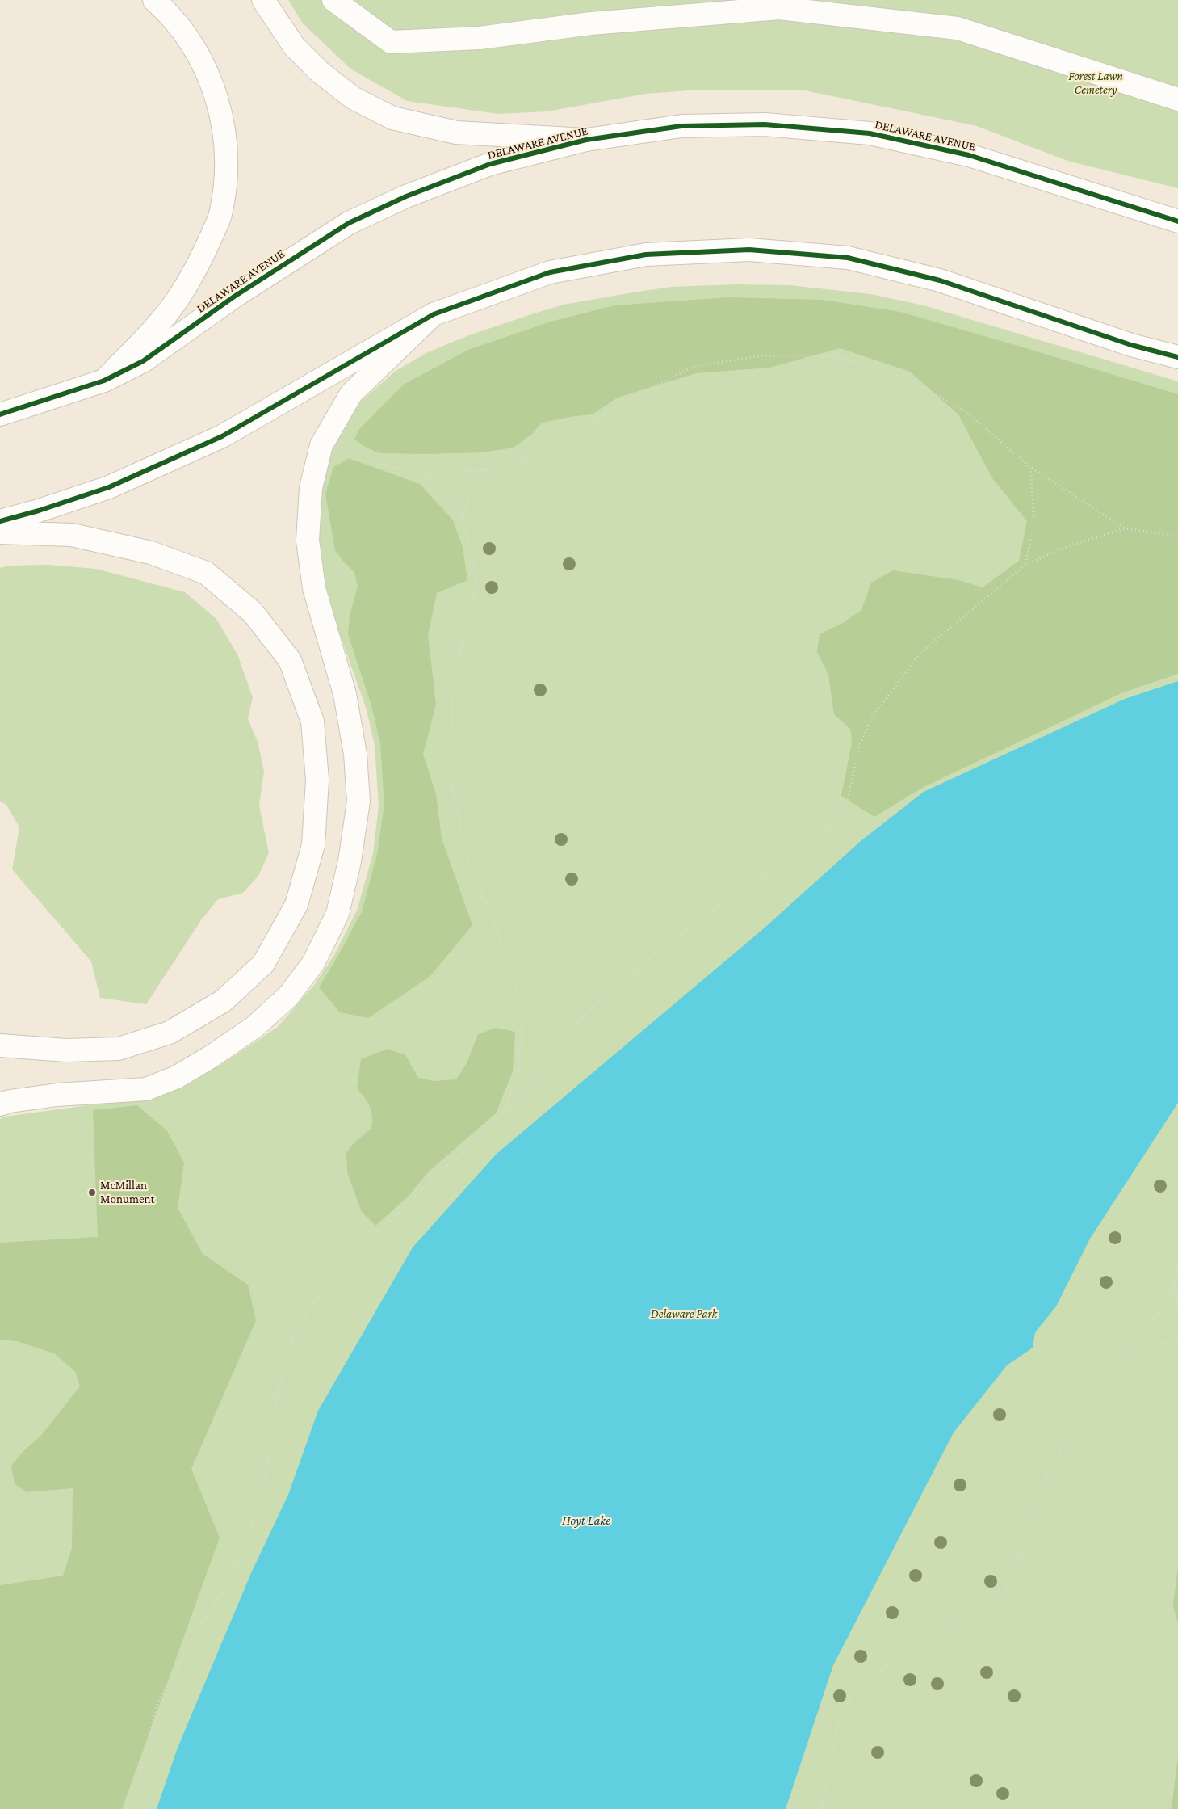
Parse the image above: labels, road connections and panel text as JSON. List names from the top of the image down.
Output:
{
  "streets": {
    "main road": ["DELAWARE AVENUE"]
  },
  "water": ["Hoyt Lake"],
  "parks": ["Forest Lawn Cemetery", "Delaware Park"],
  "places": ["McMillan Monument"]
}
